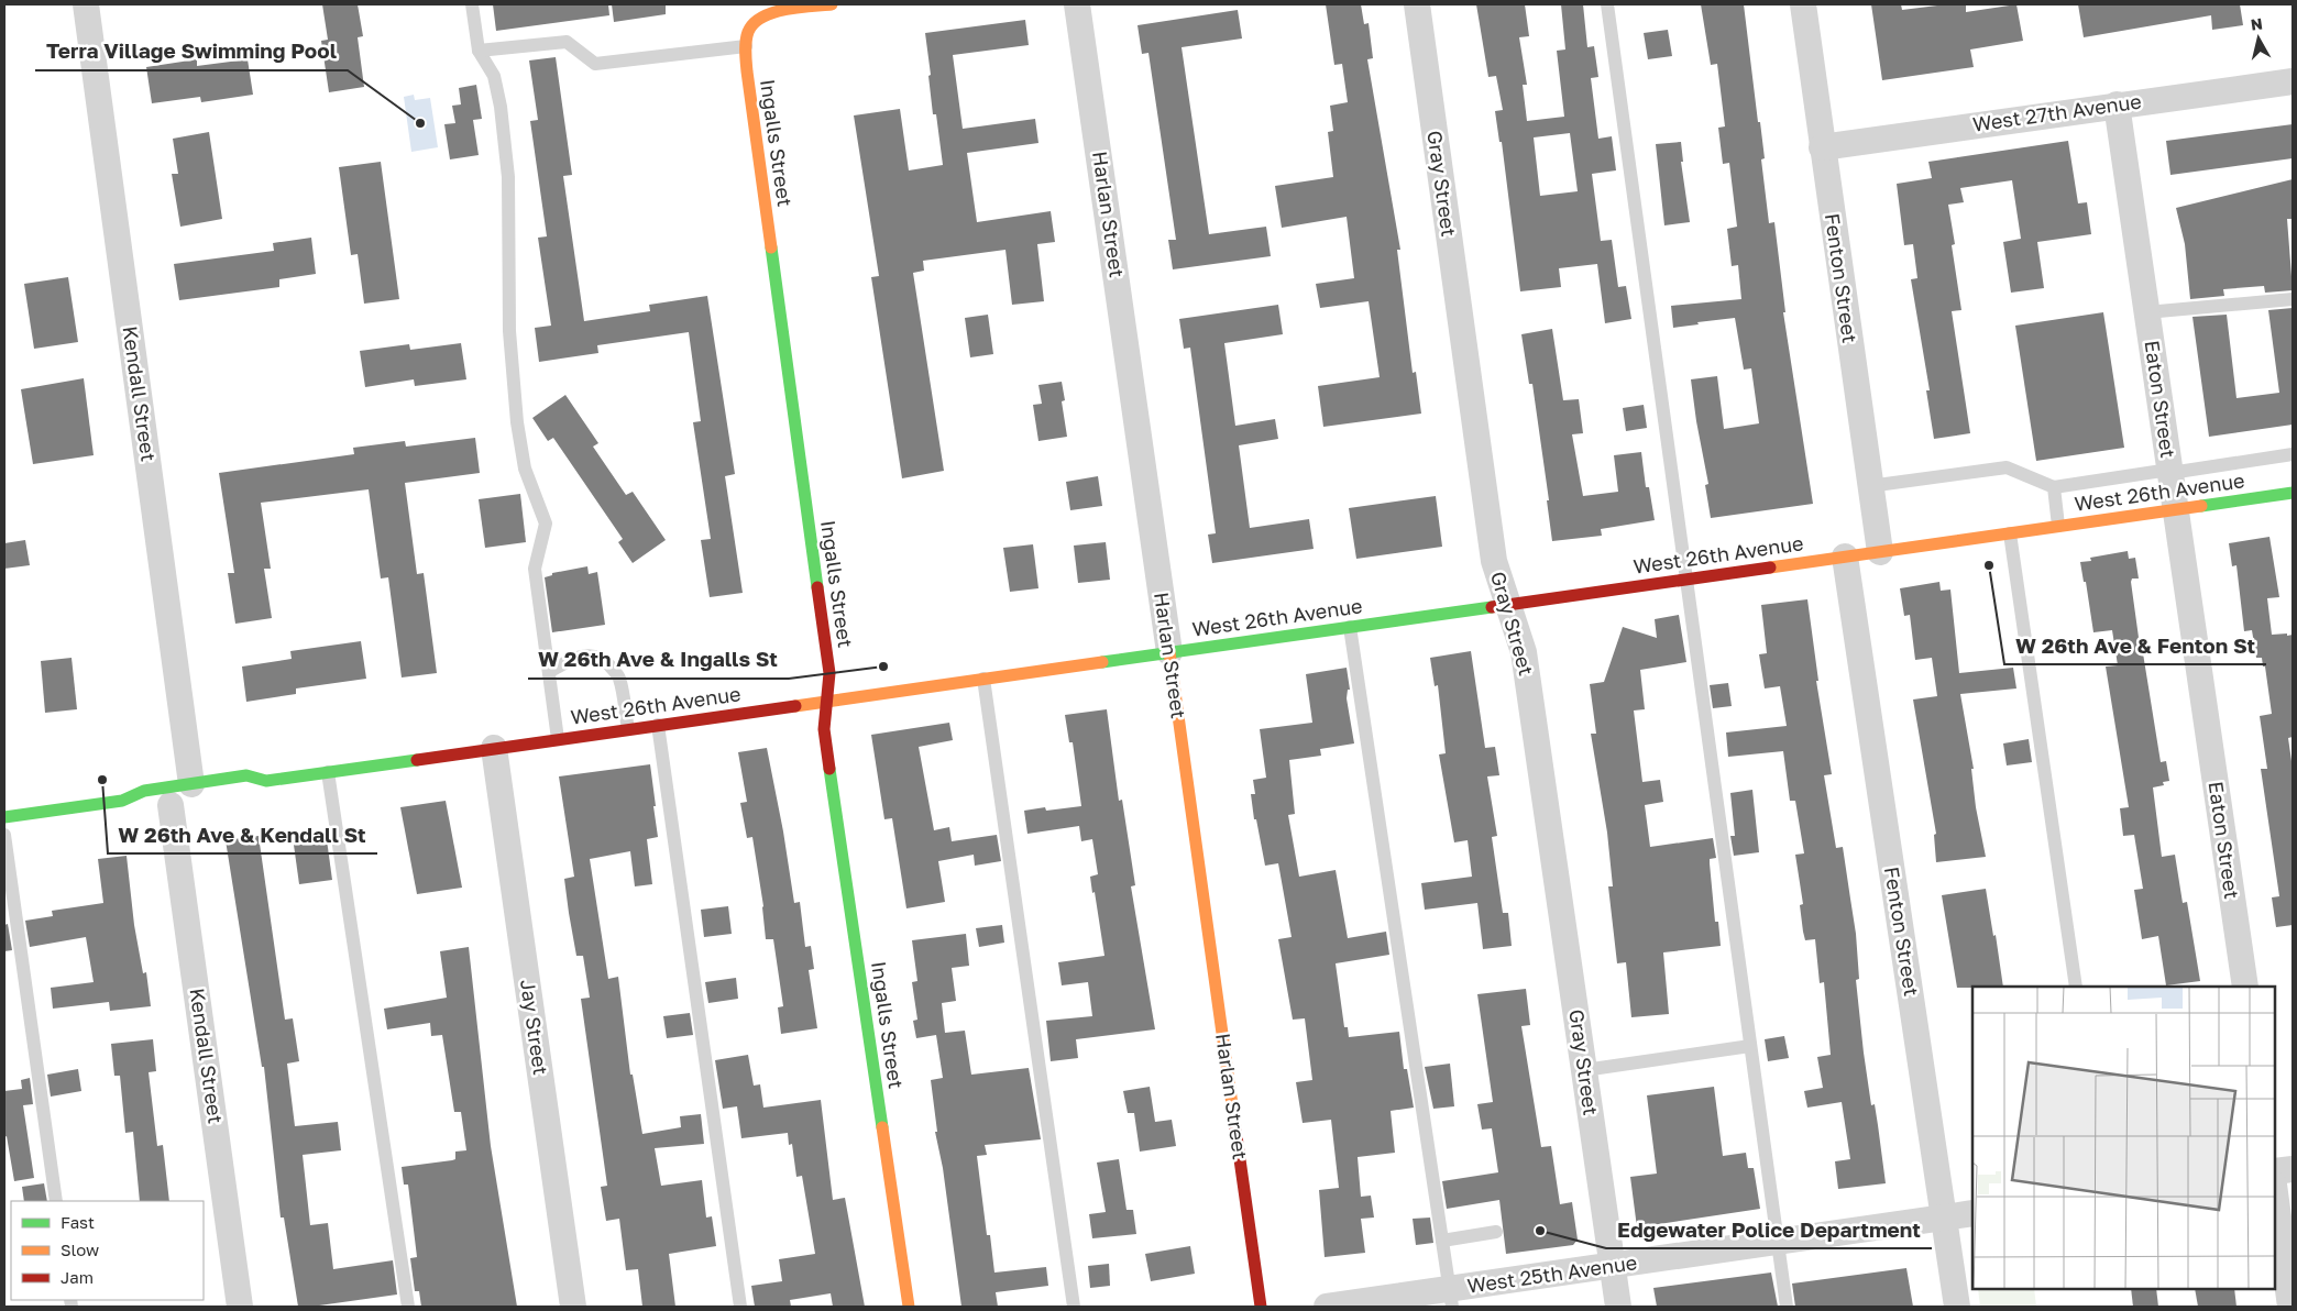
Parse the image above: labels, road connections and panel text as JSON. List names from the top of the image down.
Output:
{
  "streets": {
    "street": [
      "West 27th Avenue",
      "Ingalls Street",
      "Gray Street",
      "Harlan Street",
      "Fenton Street",
      "Kendall Street",
      "Eaton Street",
      "West 26th Avenue",
      "Jay Street",
      "West 25th Avenue"
    ]
  },
  "crossings": [
    ["West 27th Avenue", "Fenton Street"],
    ["West 27th Avenue", "Eaton Street"],
    ["Ingalls Street", "West 26th Avenue"],
    ["Gray Street", "West 26th Avenue"],
    ["Gray Street", "West 25th Avenue"],
    ["Harlan Street", "West 26th Avenue"],
    ["Fenton Street", "West 26th Avenue"],
    ["Fenton Street", "West 25th Avenue"],
    ["Kendall Street", "West 26th Avenue"],
    ["Eaton Street", "West 26th Avenue"],
    ["West 26th Avenue", "Jay Street"]
  ],
  "places": [
    "Terra Village Swimming Pool",
    "W 26th Ave & Fenton St",
    "W 26th Ave & Ingalls St",
    "W 26th Ave & Kendall St",
    "Edgewater Police Department"
  ],
  "legend": ["Fast", "Slow", "Jam"],
  "north": "top"
}
